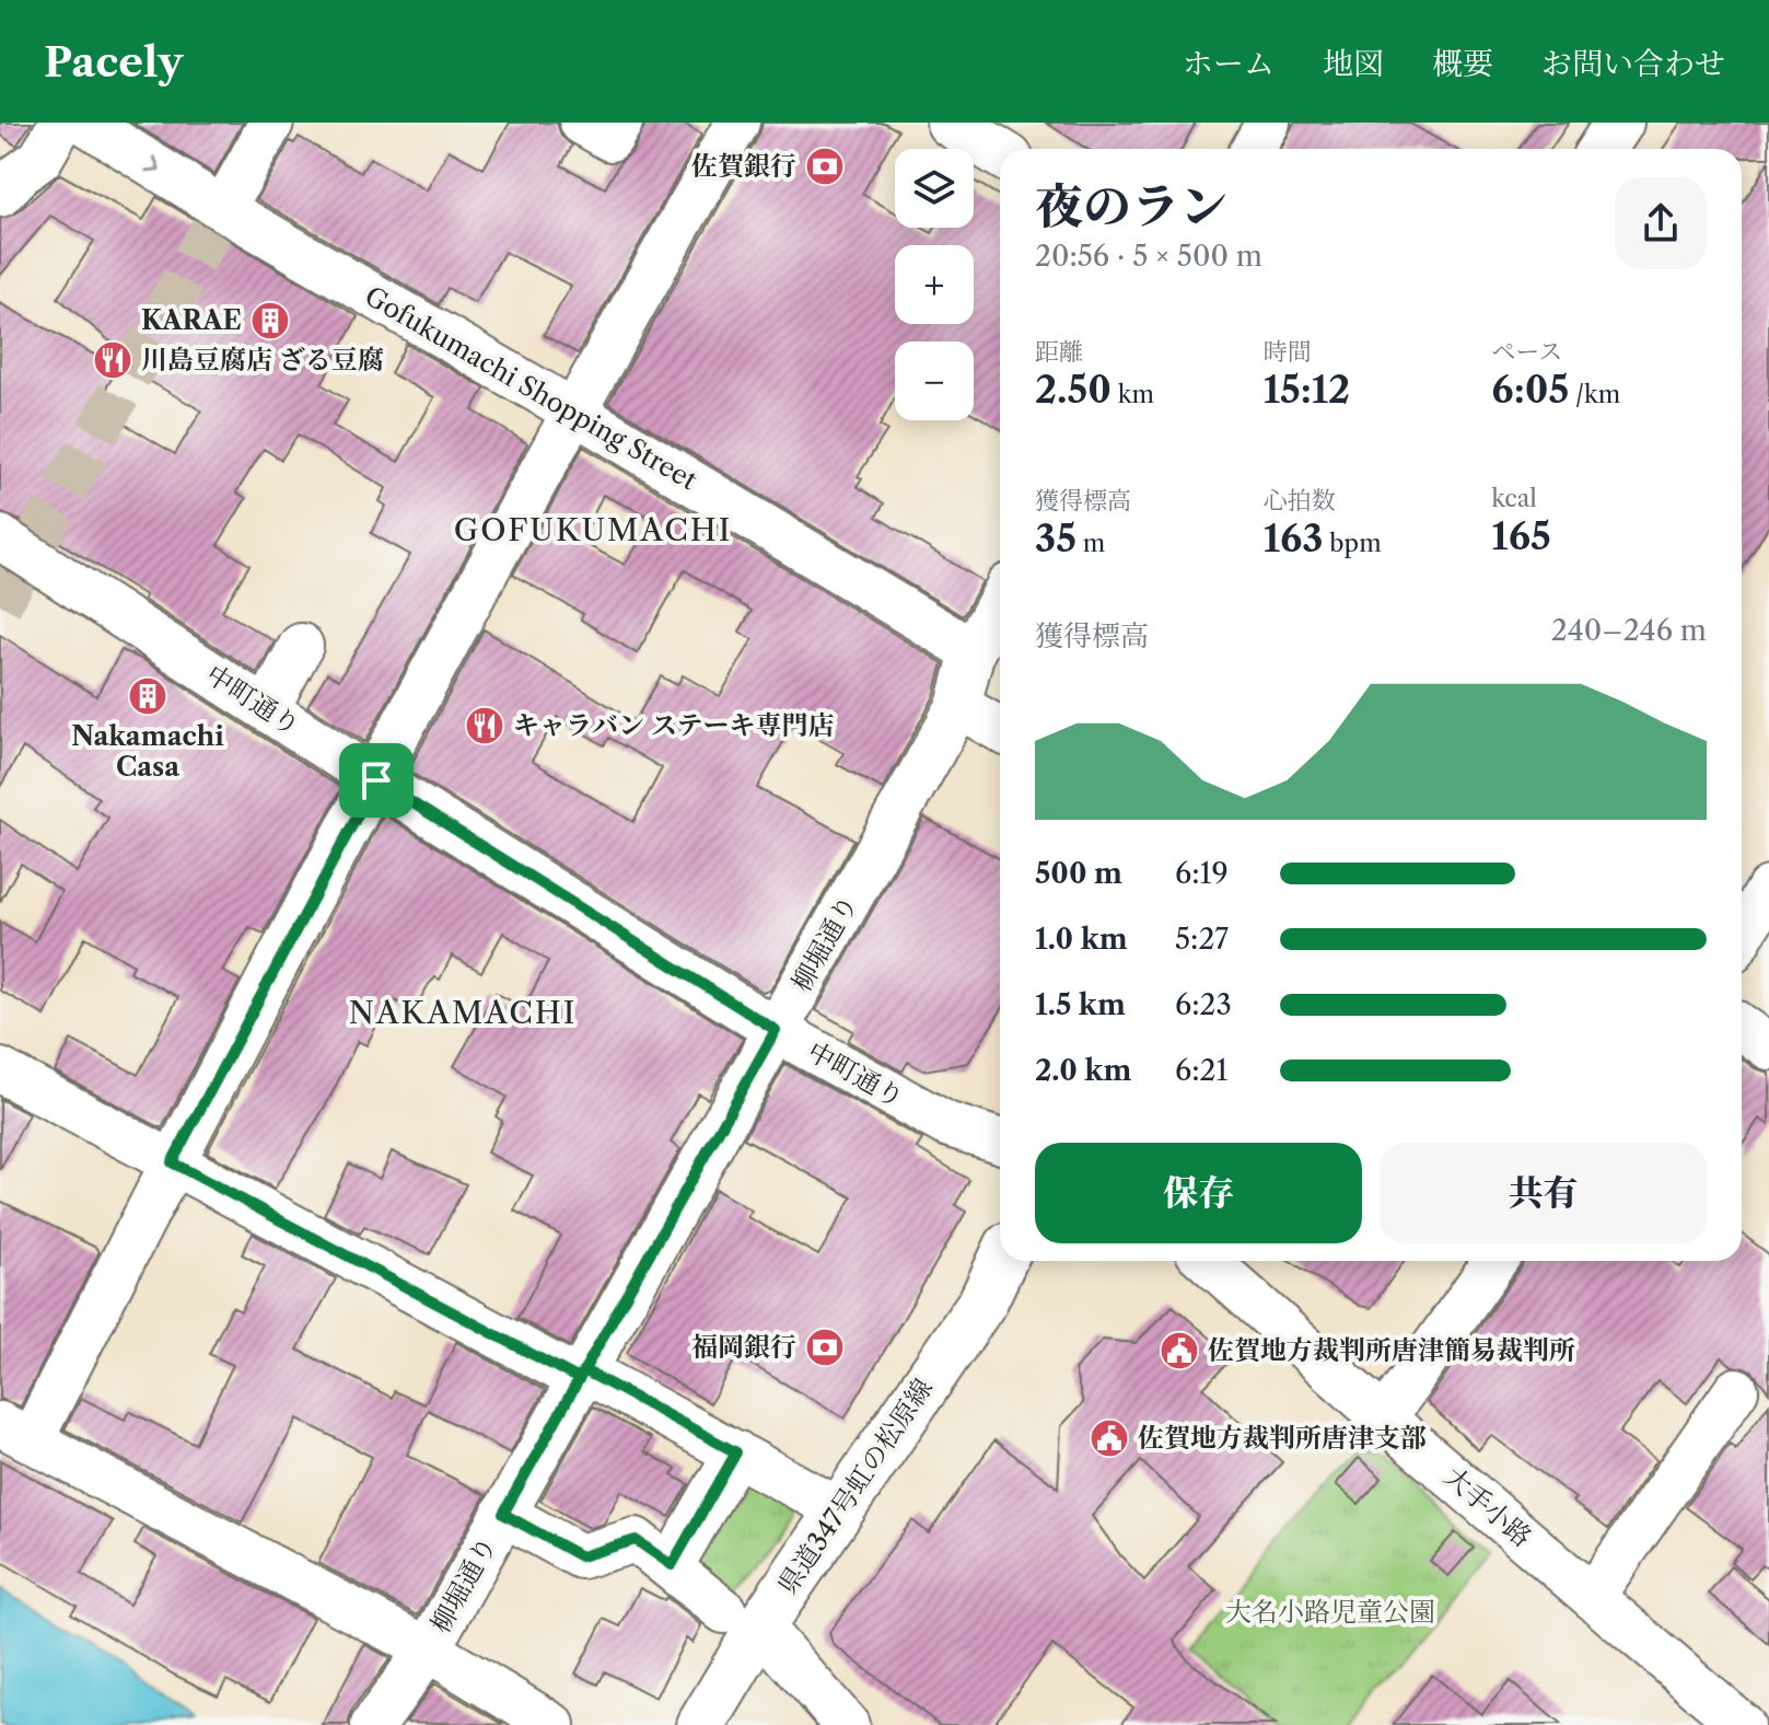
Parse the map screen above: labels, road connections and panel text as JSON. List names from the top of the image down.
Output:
{
  "streets": {
    "main road": ["県道347号虹の松原線"],
    "street": [
      "Gofukumachi Shopping Street",
      "中町通り",
      "柳堀通り",
      "大手小路"
    ]
  },
  "crossings": [
    ["Gofukumachi Shopping Street", "柳堀通り"],
    ["中町通り", "柳堀通り"]
  ],
  "districts": ["GOFUKUMACHI", "NAKAMACHI"],
  "parks": ["大名小路児童公園"],
  "places": {
    "bank": ["佐賀銀行", "福岡銀行"],
    "building": ["KARAE", "Nakamachi Casa"],
    "restaurant": ["川島豆腐店 ざる豆腐", "キャラバン ステーキ専門店"],
    "public building": ["佐賀地方裁判所唐津簡易裁判所", "佐賀地方裁判所唐津支部"]
  },
  "page": {
    "header": "Pacely",
    "nav": [
      "ホーム",
      "地図",
      "概要",
      "お問い合わせ"
    ],
    "map_buttons": ["+", "−"],
    "heading": ["夜のラン", "20:56 · 5 × 500 m"],
    "stats": [
      ["距離", "2.50 km"],
      ["時間", "15:12"],
      ["ペース", "6:05 /km"],
      ["獲得標高", "35 m"],
      ["心拍数", "163 bpm"],
      ["kcal", "165"]
    ],
    "chart": ["獲得標高", "240–246 m"],
    "list": [
      {
        "name": "500 m",
        "note": "6:19"
      },
      {
        "name": "1.0 km",
        "note": "5:27"
      },
      {
        "name": "1.5 km",
        "note": "6:23"
      },
      {
        "name": "2.0 km",
        "note": "6:21"
      }
    ],
    "buttons": ["保存", "共有"]
  }
}
